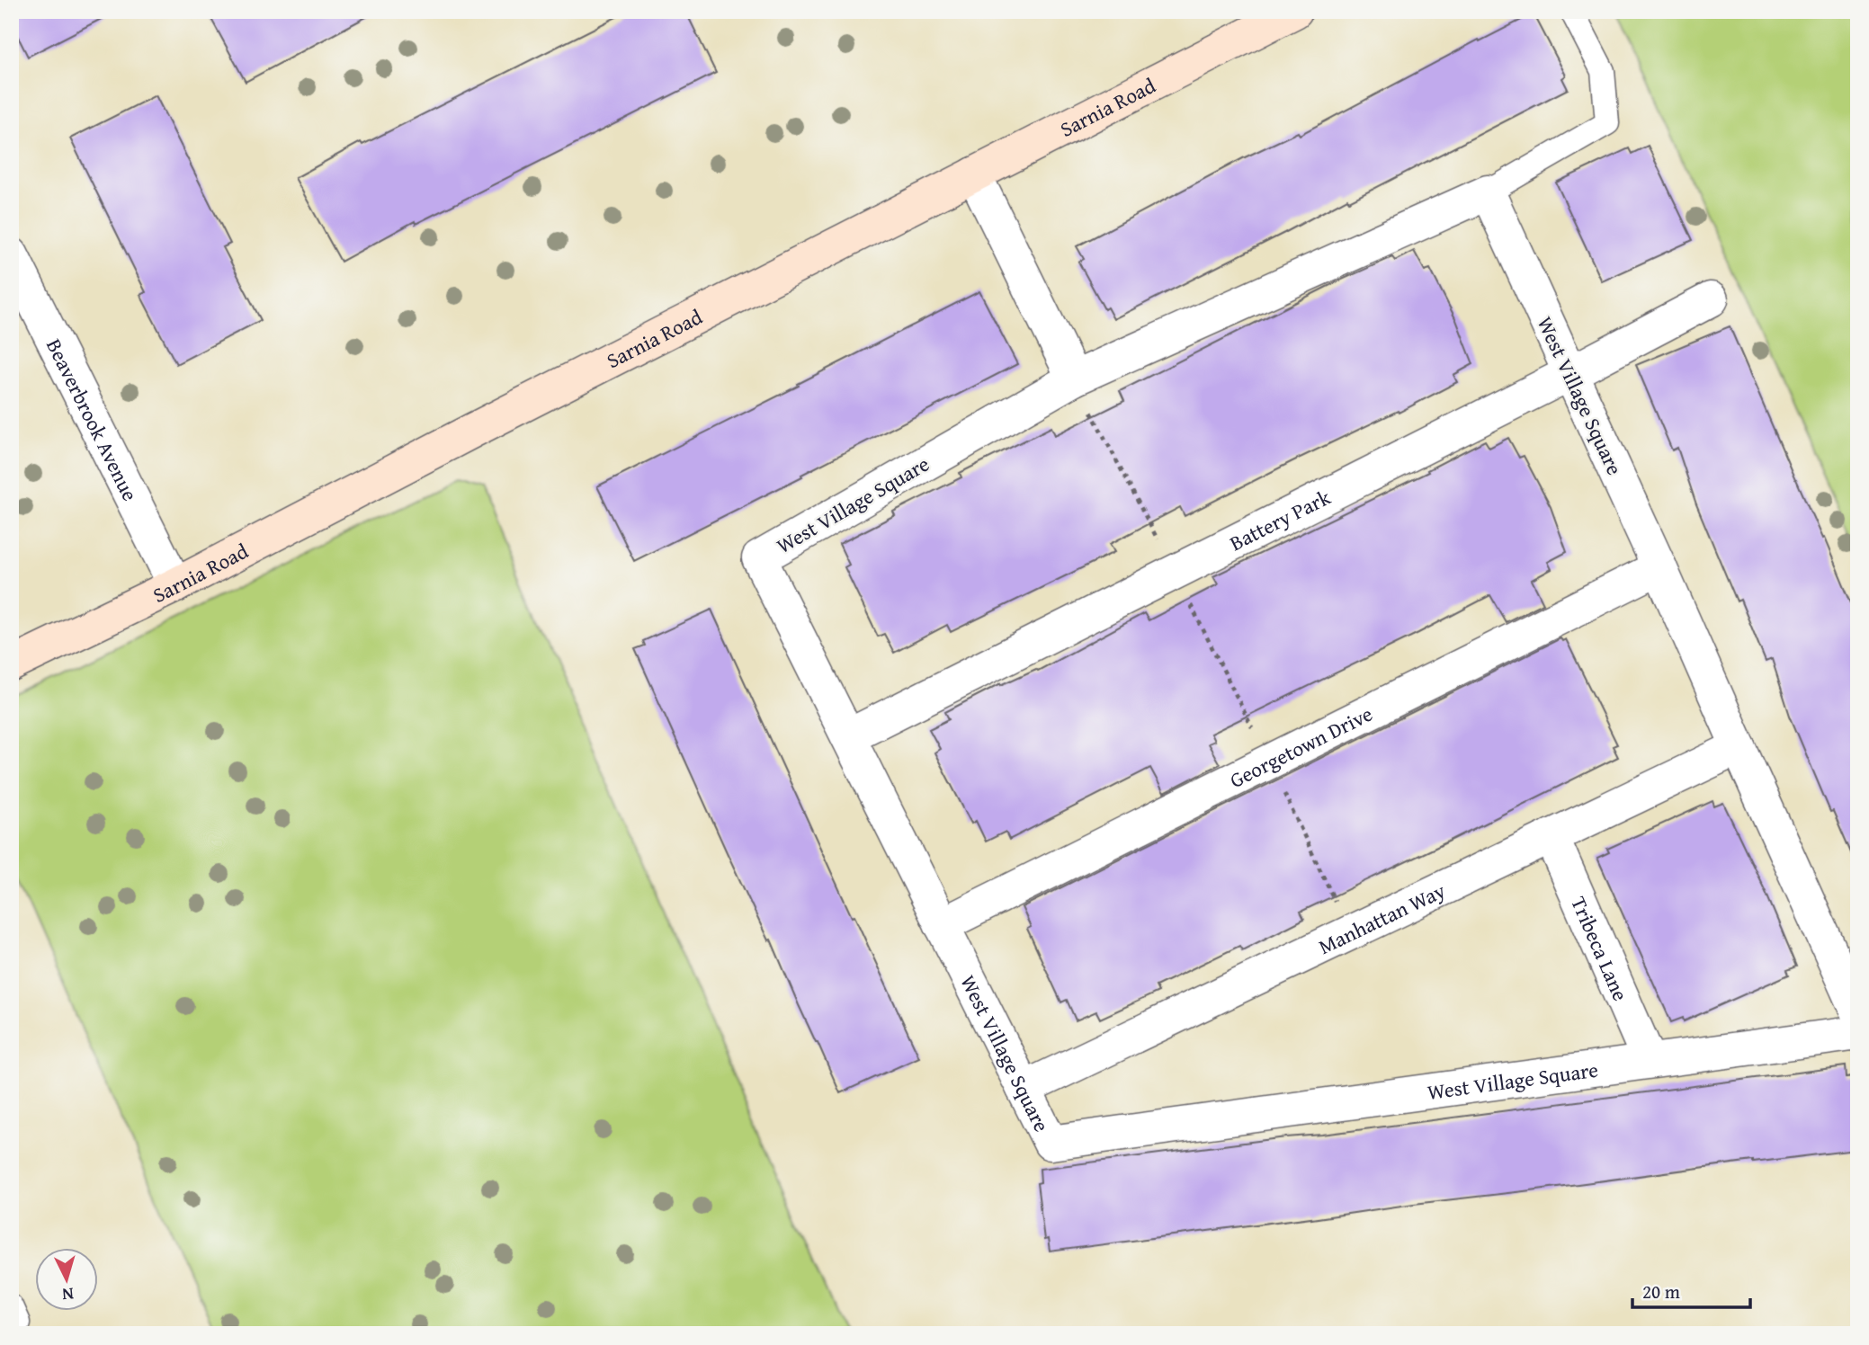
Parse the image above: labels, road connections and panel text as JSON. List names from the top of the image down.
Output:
{
  "streets": {
    "main road": ["Sarnia Road"],
    "street": [
      "West Village Square",
      "Beaverbrook Avenue",
      "Battery Park",
      "Georgetown Drive",
      "Manhattan Way",
      "Tribeca Lane"
    ]
  },
  "crossings": [
    ["Sarnia Road", "Beaverbrook Avenue"],
    ["West Village Square", "Battery Park"],
    ["West Village Square", "Georgetown Drive"],
    ["West Village Square", "Manhattan Way"],
    ["West Village Square", "Tribeca Lane"],
    ["Manhattan Way", "Tribeca Lane"]
  ],
  "scale_bar": "20 m",
  "north": "bottom"
}
